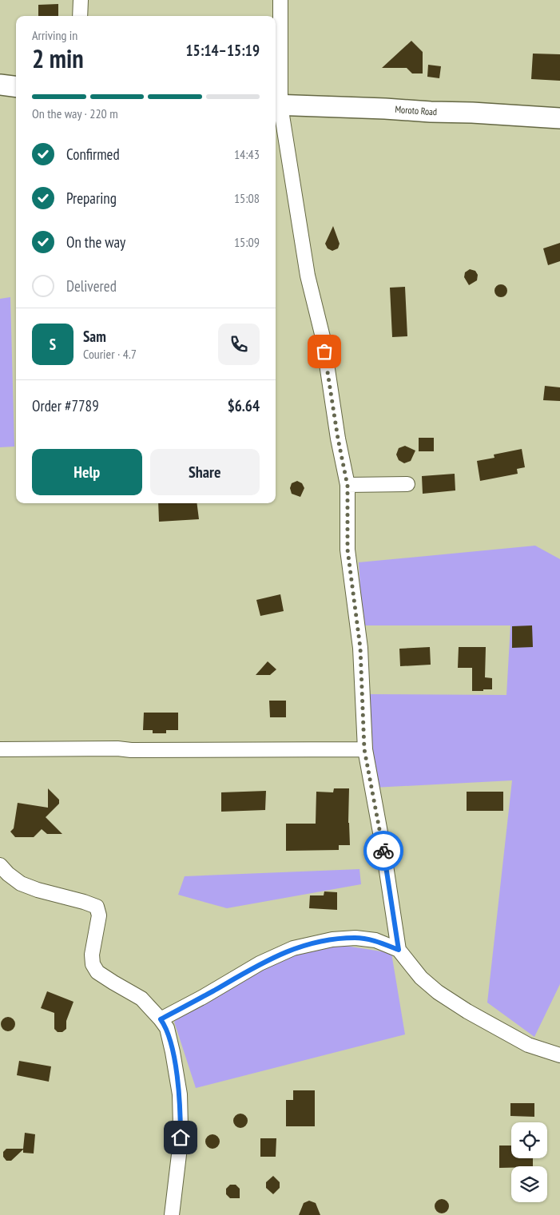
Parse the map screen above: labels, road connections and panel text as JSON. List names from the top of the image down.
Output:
{
  "streets": {
    "main road": ["Moroto Road"]
  },
  "page": {
    "heading": ["2 min", "Arriving in", "15:14–15:19"],
    "panel": [
      "Sam",
      "Courier · 4.7",
      "Order #7789",
      "$6.64"
    ],
    "bar": "On the way · 220 m",
    "list": [
      ["Confirmed", "14:43"],
      ["Preparing", "15:08"],
      ["On the way", "15:09"],
      "Delivered"
    ],
    "round": "S",
    "buttons": ["Help", "Share"]
  }
}
